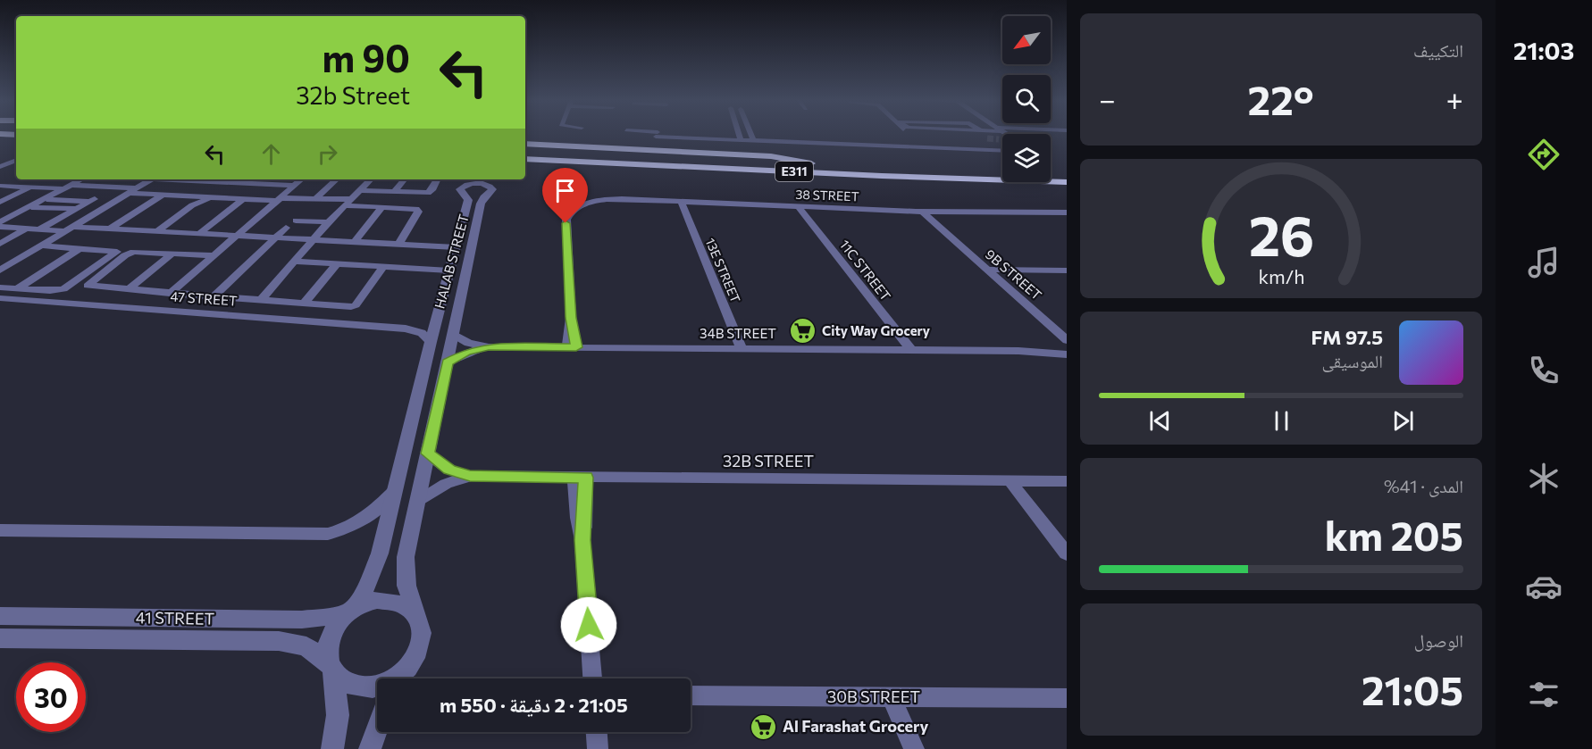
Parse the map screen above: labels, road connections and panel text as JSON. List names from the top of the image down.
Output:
{
  "streets": {
    "highway": ["E311"],
    "street": [
      "38 STREET",
      "HALAB STREET",
      "13E STREET",
      "11C STREET",
      "9B STREET",
      "47 STREET",
      "34B STREET",
      "32B STREET",
      "41 STREET",
      "30B STREET"
    ]
  },
  "crossings": [
    ["38 STREET", "13E STREET"],
    ["38 STREET", "11C STREET"],
    ["38 STREET", "9B STREET"],
    ["38 STREET", "34B STREET"],
    ["HALAB STREET", "47 STREET"],
    ["HALAB STREET", "34B STREET"],
    ["HALAB STREET", "32B STREET"],
    ["HALAB STREET", "41 STREET"],
    ["13E STREET", "34B STREET"],
    ["11C STREET", "34B STREET"]
  ],
  "places": {
    "supermarket": ["City Way Grocery", "Al Farashat Grocery"]
  },
  "north": "bottom left",
  "page": {
    "tabs": "21:03",
    "tile": [
      "التكييف",
      ["المدى · 41%", "205 km"],
      ["الوصول", "21:05"]
    ],
    "turn": ["90 m", "32b Street"],
    "heat": ["−", "22°", "+"],
    "song": ["97.5 FM", "الموسيقى"],
    "limit": "30",
    "trip": "21:05 · 2 دقيقة · 550 m",
    "gauge": ["26", "km/h"]
  }
}
